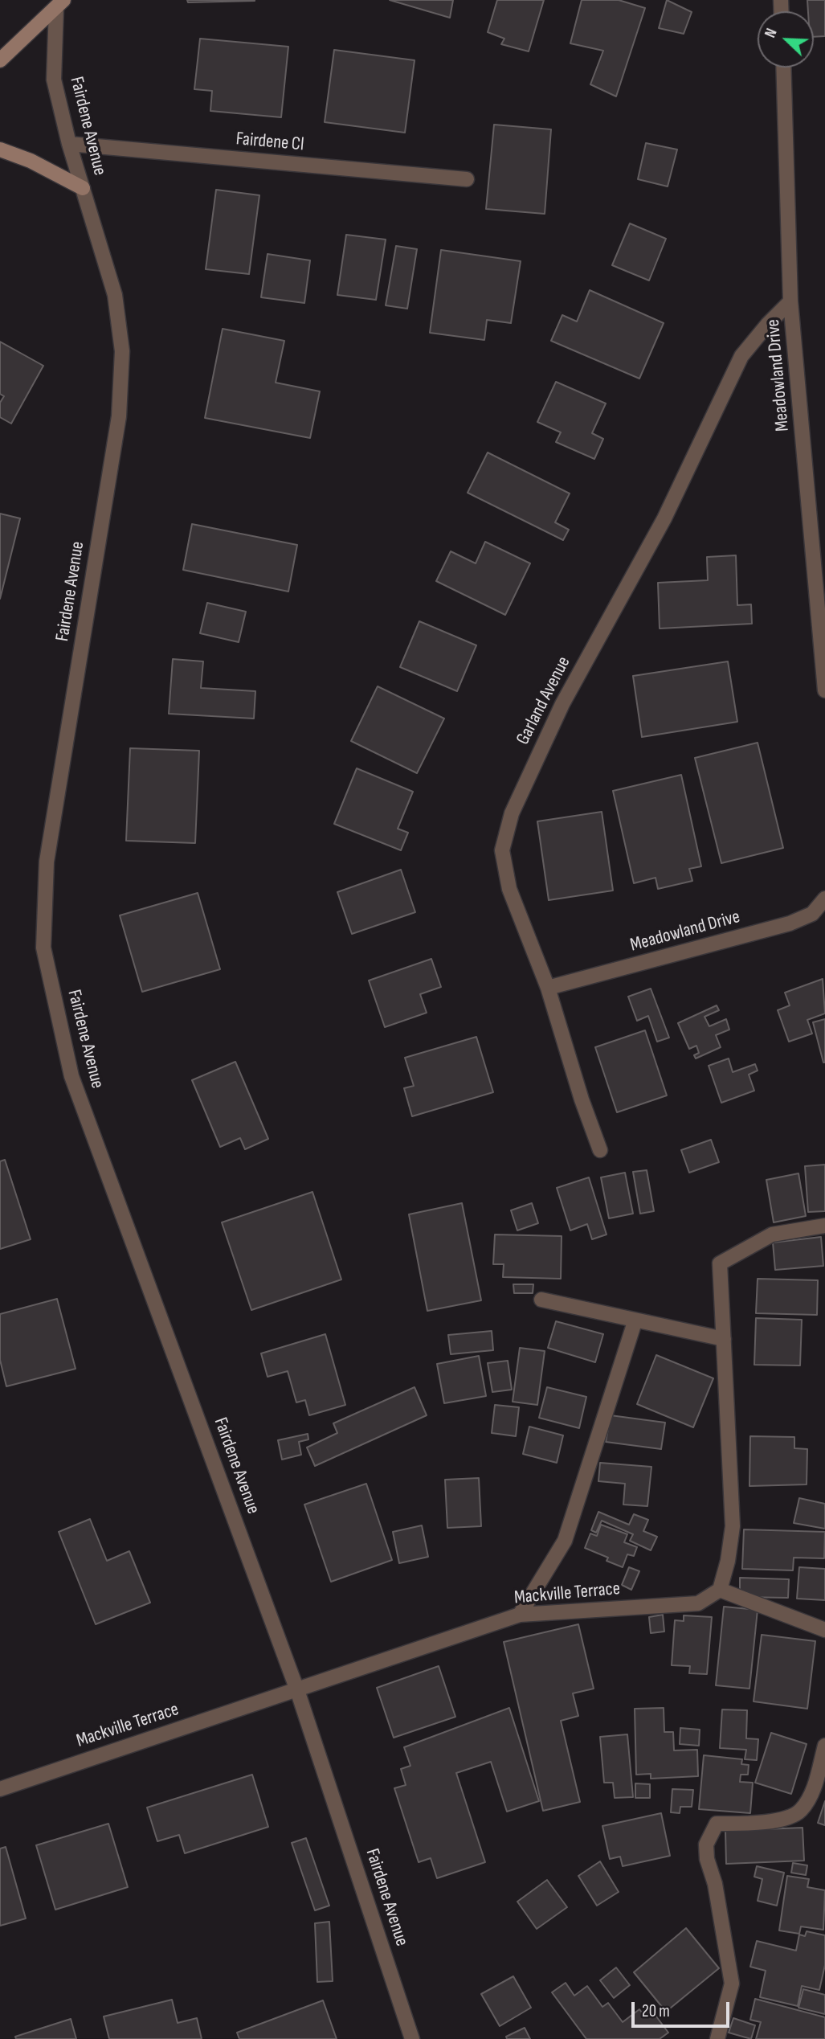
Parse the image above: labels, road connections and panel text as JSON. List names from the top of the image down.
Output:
{
  "streets": {
    "street": [
      "Fairdene Avenue",
      "Fairdene Cl",
      "Meadowland Drive",
      "Garland Avenue",
      "Mackville Terrace"
    ]
  },
  "crossings": [
    ["Fairdene Avenue", "Fairdene Cl"],
    ["Fairdene Avenue", "Mackville Terrace"],
    ["Meadowland Drive", "Garland Avenue"]
  ],
  "scale_bar": "20 m",
  "north": "top left"
}
